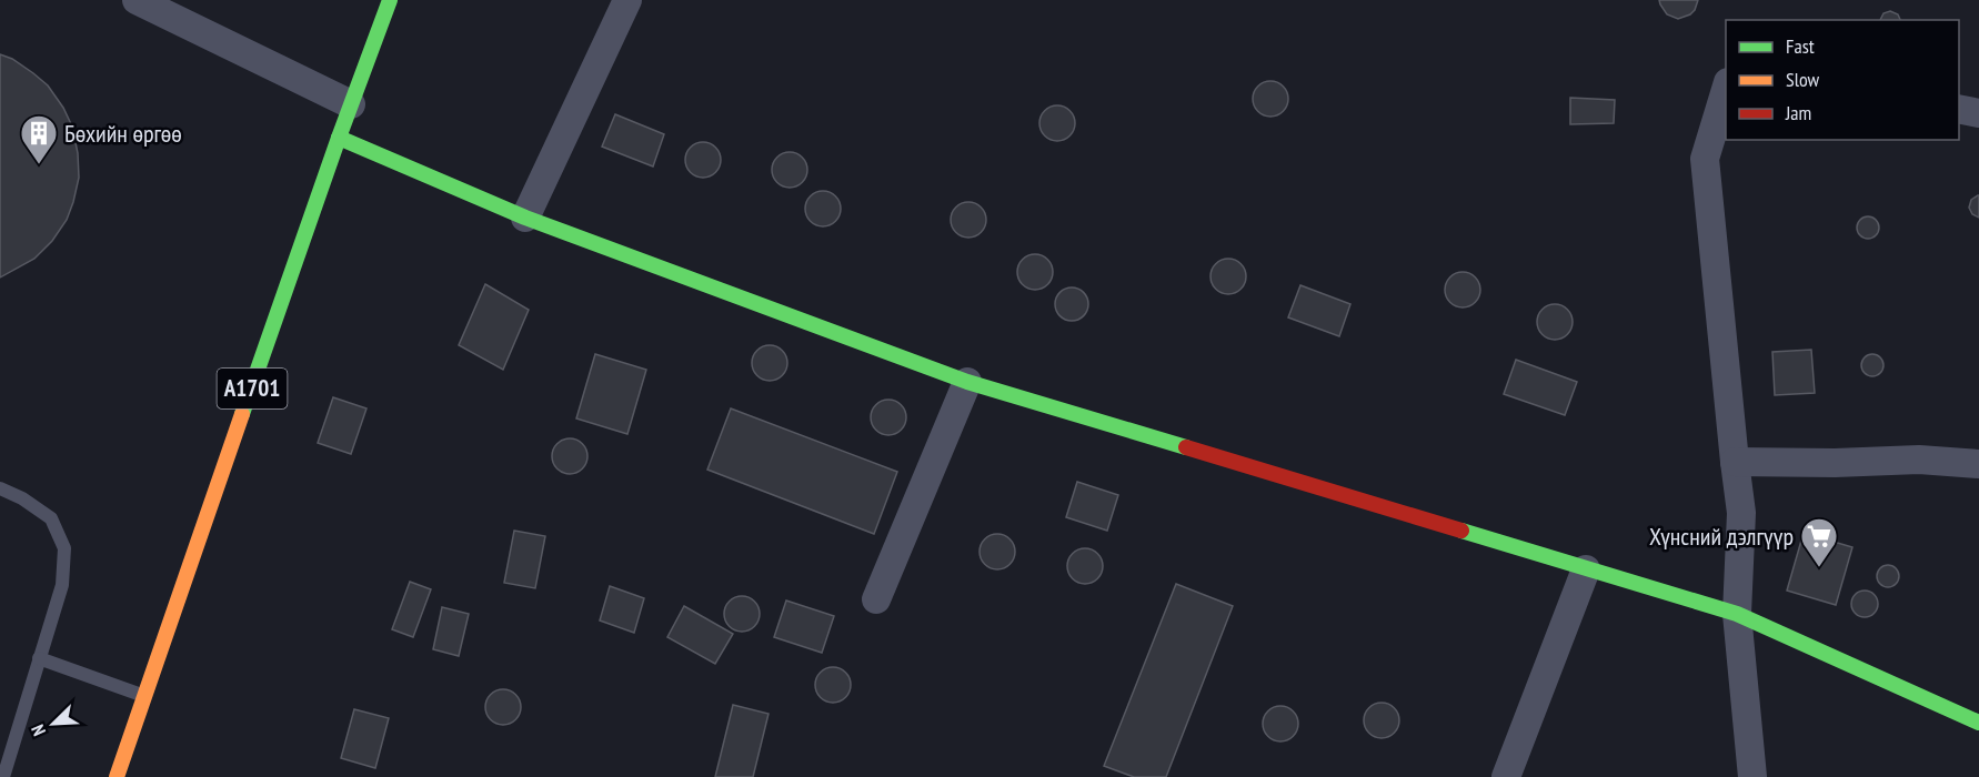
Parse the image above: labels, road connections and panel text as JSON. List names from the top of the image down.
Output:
{
  "streets": {
    "street": ["A1701"]
  },
  "places": {
    "building": ["Бөхийн өргөө"],
    "supermarket": ["Хүнсний дэлгүүр"]
  },
  "legend": ["Fast", "Slow", "Jam"],
  "north": "bottom left"
}
